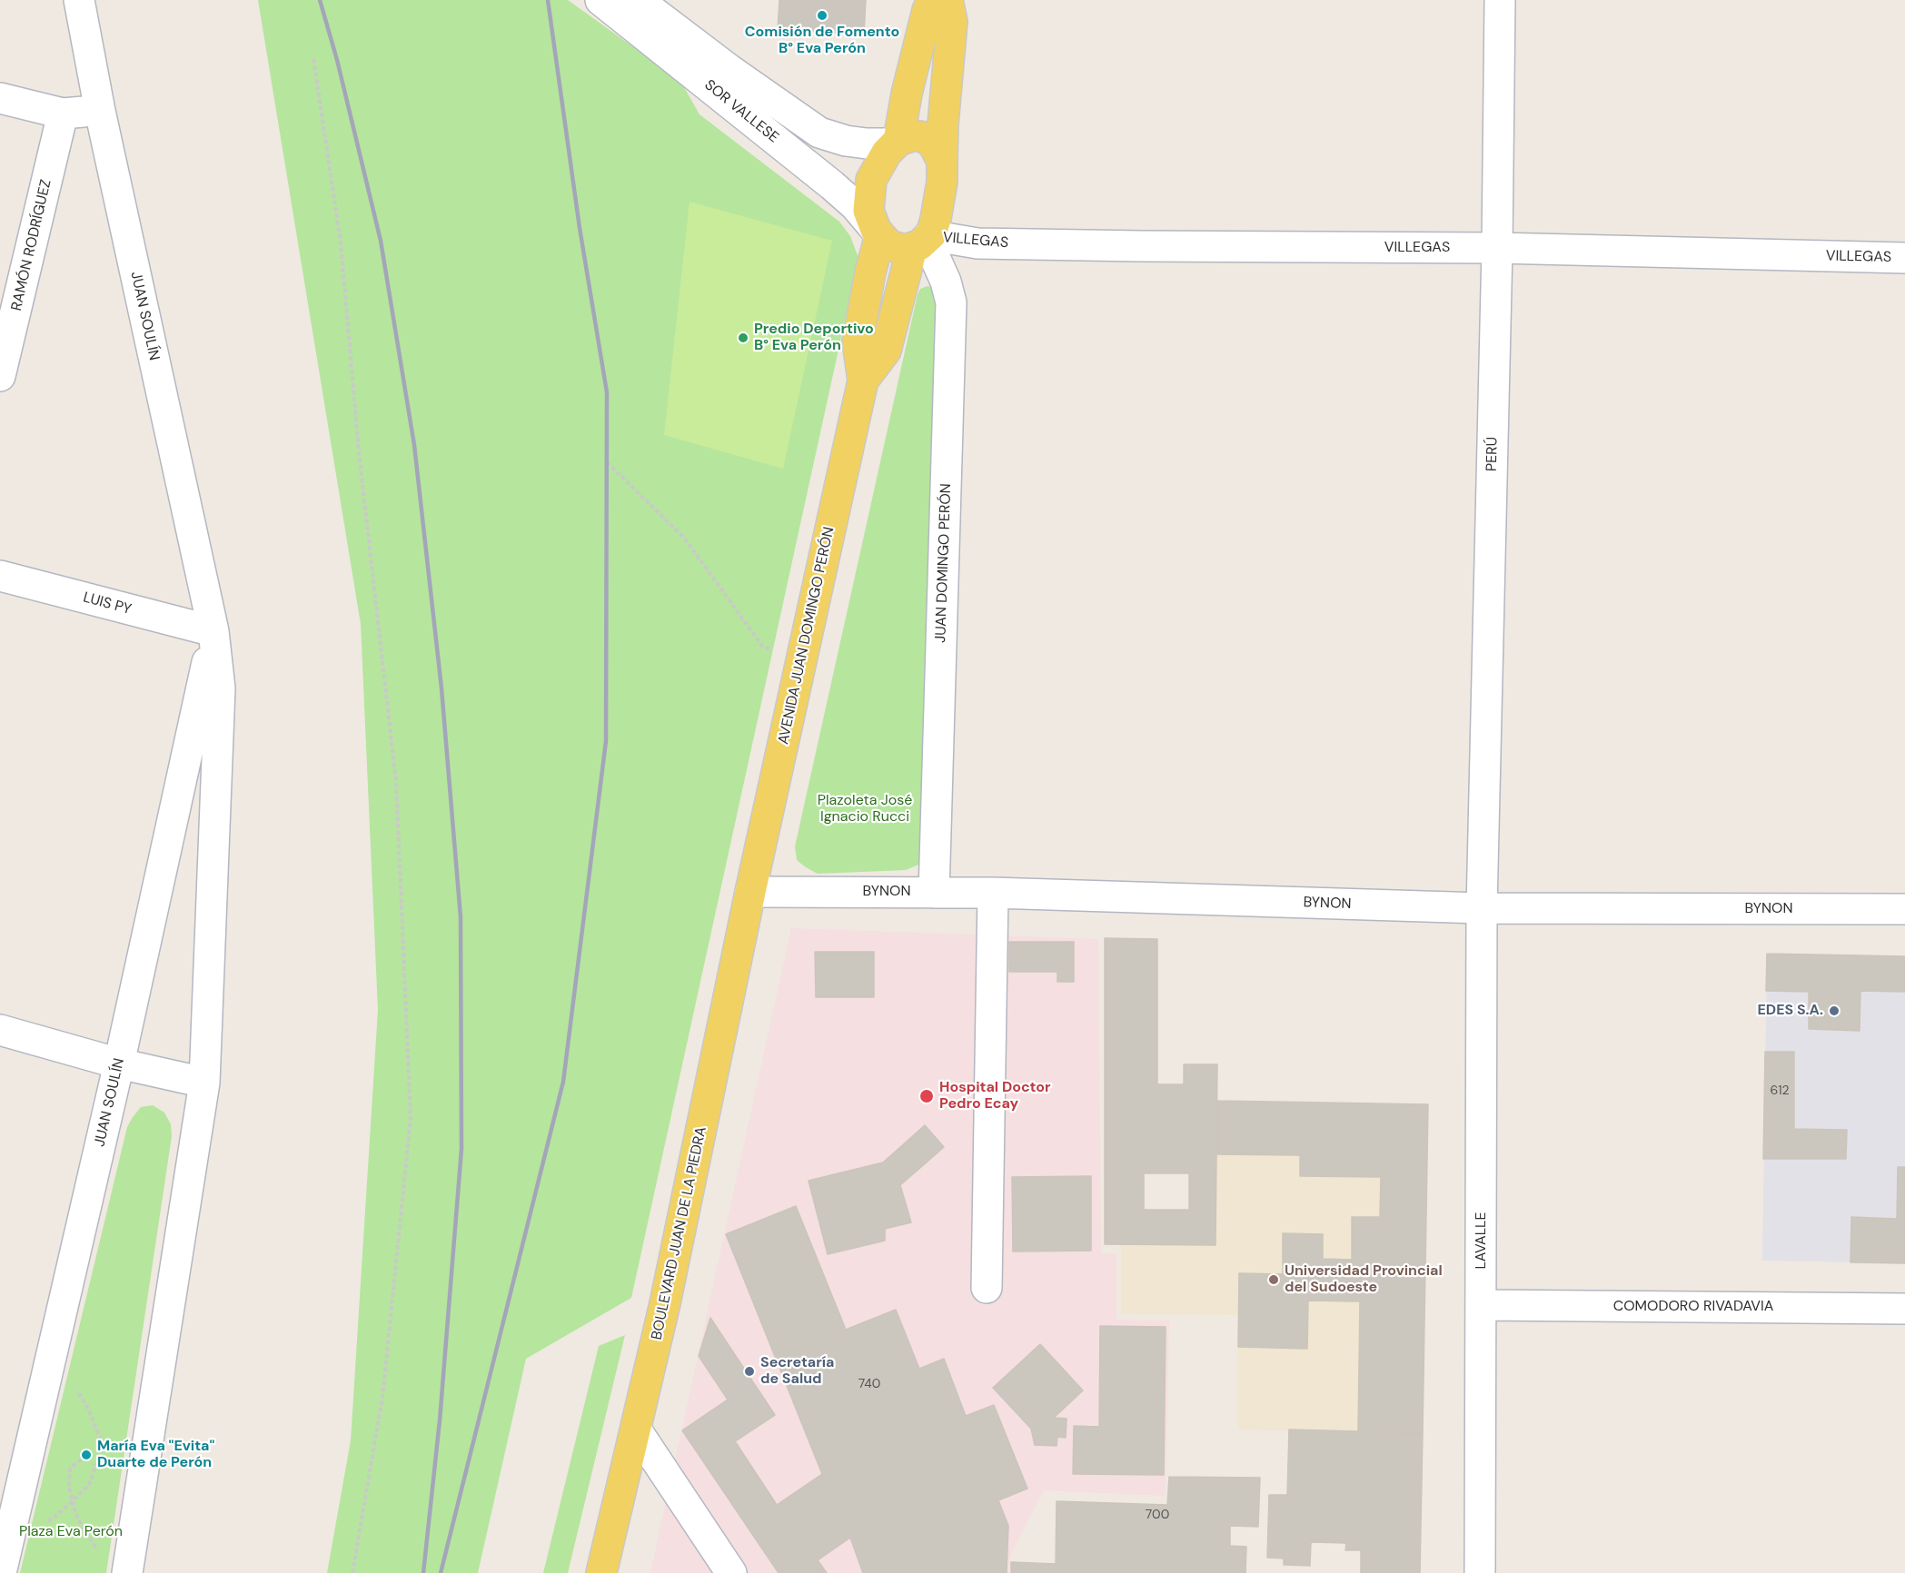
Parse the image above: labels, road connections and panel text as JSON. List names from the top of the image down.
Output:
{
  "streets": {
    "main road": ["AVENIDA JUAN DOMINGO PERÓN", "BOULEVARD JUAN DE LA PIEDRA"],
    "street": [
      "SOR VALLESE",
      "VILLEGAS",
      "RAMÓN RODRÍGUEZ",
      "JUAN SOULÍN",
      "PERÚ",
      "JUAN DOMINGO PERÓN",
      "LUIS PY",
      "BYNON",
      "LAVALLE",
      "COMODORO RIVADAVIA"
    ]
  },
  "crossings": [
    ["SOR VALLESE", "VILLEGAS"],
    ["SOR VALLESE", "JUAN DOMINGO PERÓN"],
    ["SOR VALLESE", "AVENIDA JUAN DOMINGO PERÓN"],
    ["VILLEGAS", "PERÚ"],
    ["VILLEGAS", "JUAN DOMINGO PERÓN"],
    ["VILLEGAS", "AVENIDA JUAN DOMINGO PERÓN"],
    ["JUAN SOULÍN", "LUIS PY"],
    ["PERÚ", "BYNON"],
    ["PERÚ", "LAVALLE"],
    ["JUAN DOMINGO PERÓN", "AVENIDA JUAN DOMINGO PERÓN"],
    ["JUAN DOMINGO PERÓN", "BYNON"],
    ["AVENIDA JUAN DOMINGO PERÓN", "BYNON"],
    ["AVENIDA JUAN DOMINGO PERÓN", "BOULEVARD JUAN DE LA PIEDRA"],
    ["BYNON", "BOULEVARD JUAN DE LA PIEDRA"],
    ["BYNON", "LAVALLE"],
    ["LAVALLE", "COMODORO RIVADAVIA"]
  ],
  "parks": ["Plazoleta José Ignacio Rucci", "Plaza Eva Perón"],
  "places": [
    "Comisión de Fomento B° Eva Perón",
    "Predio Deportivo B° Eva Perón",
    "EDES S.A.",
    "Hospital Doctor Pedro Ecay",
    "Universidad Provincial del Sudoeste",
    "Secretaría de Salud",
    "María Eva \"Evita\" Duarte de Perón"
  ],
  "house_numbers": ["612", "740", "700"]
}
